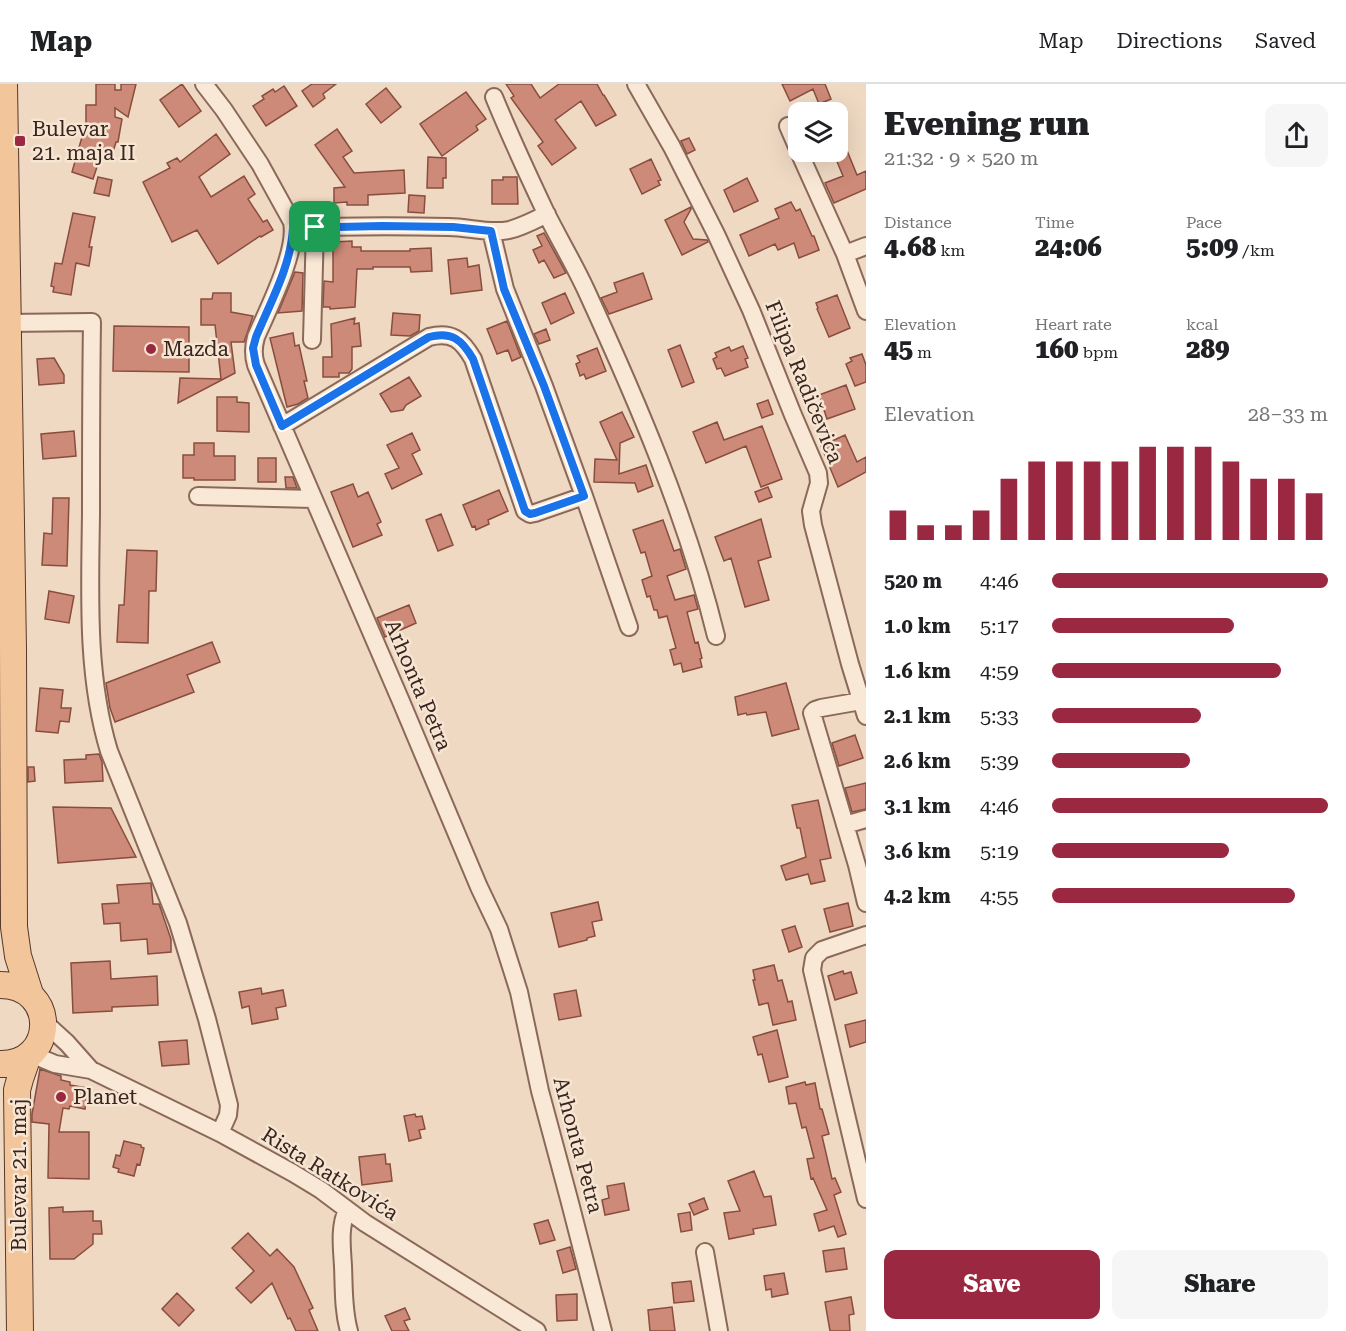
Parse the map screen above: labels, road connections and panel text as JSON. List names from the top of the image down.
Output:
{
  "streets": {
    "main road": ["Bulevar 21. maj"],
    "street": ["Filipa Radičevića", "Arhonta Petra", "Rista Ratkovića"]
  },
  "crossings": [
    ["Rista Ratkovića", "Bulevar 21. maj"]
  ],
  "places": {
    "transit": ["Bulevar 21. maja II"],
    "other": ["Mazda", "Planet"]
  },
  "page": {
    "header": "Map",
    "nav": ["Map", "Directions", "Saved"],
    "heading": ["Evening run", "21:32 · 9 × 520 m"],
    "stats": [
      ["Distance", "4.68 km"],
      ["Time", "24:06"],
      ["Pace", "5:09 /km"],
      ["Elevation", "45 m"],
      ["Heart rate", "160 bpm"],
      ["kcal", "289"]
    ],
    "chart": ["Elevation", "28–33 m"],
    "list": [
      {
        "name": "520 m",
        "note": "4:46"
      },
      {
        "name": "1.0 km",
        "note": "5:17"
      },
      {
        "name": "1.6 km",
        "note": "4:59"
      },
      {
        "name": "2.1 km",
        "note": "5:33"
      },
      {
        "name": "2.6 km",
        "note": "5:39"
      },
      {
        "name": "3.1 km",
        "note": "4:46"
      },
      {
        "name": "3.6 km",
        "note": "5:19"
      },
      {
        "name": "4.2 km",
        "note": "4:55"
      }
    ],
    "buttons": ["Save", "Share"]
  }
}
